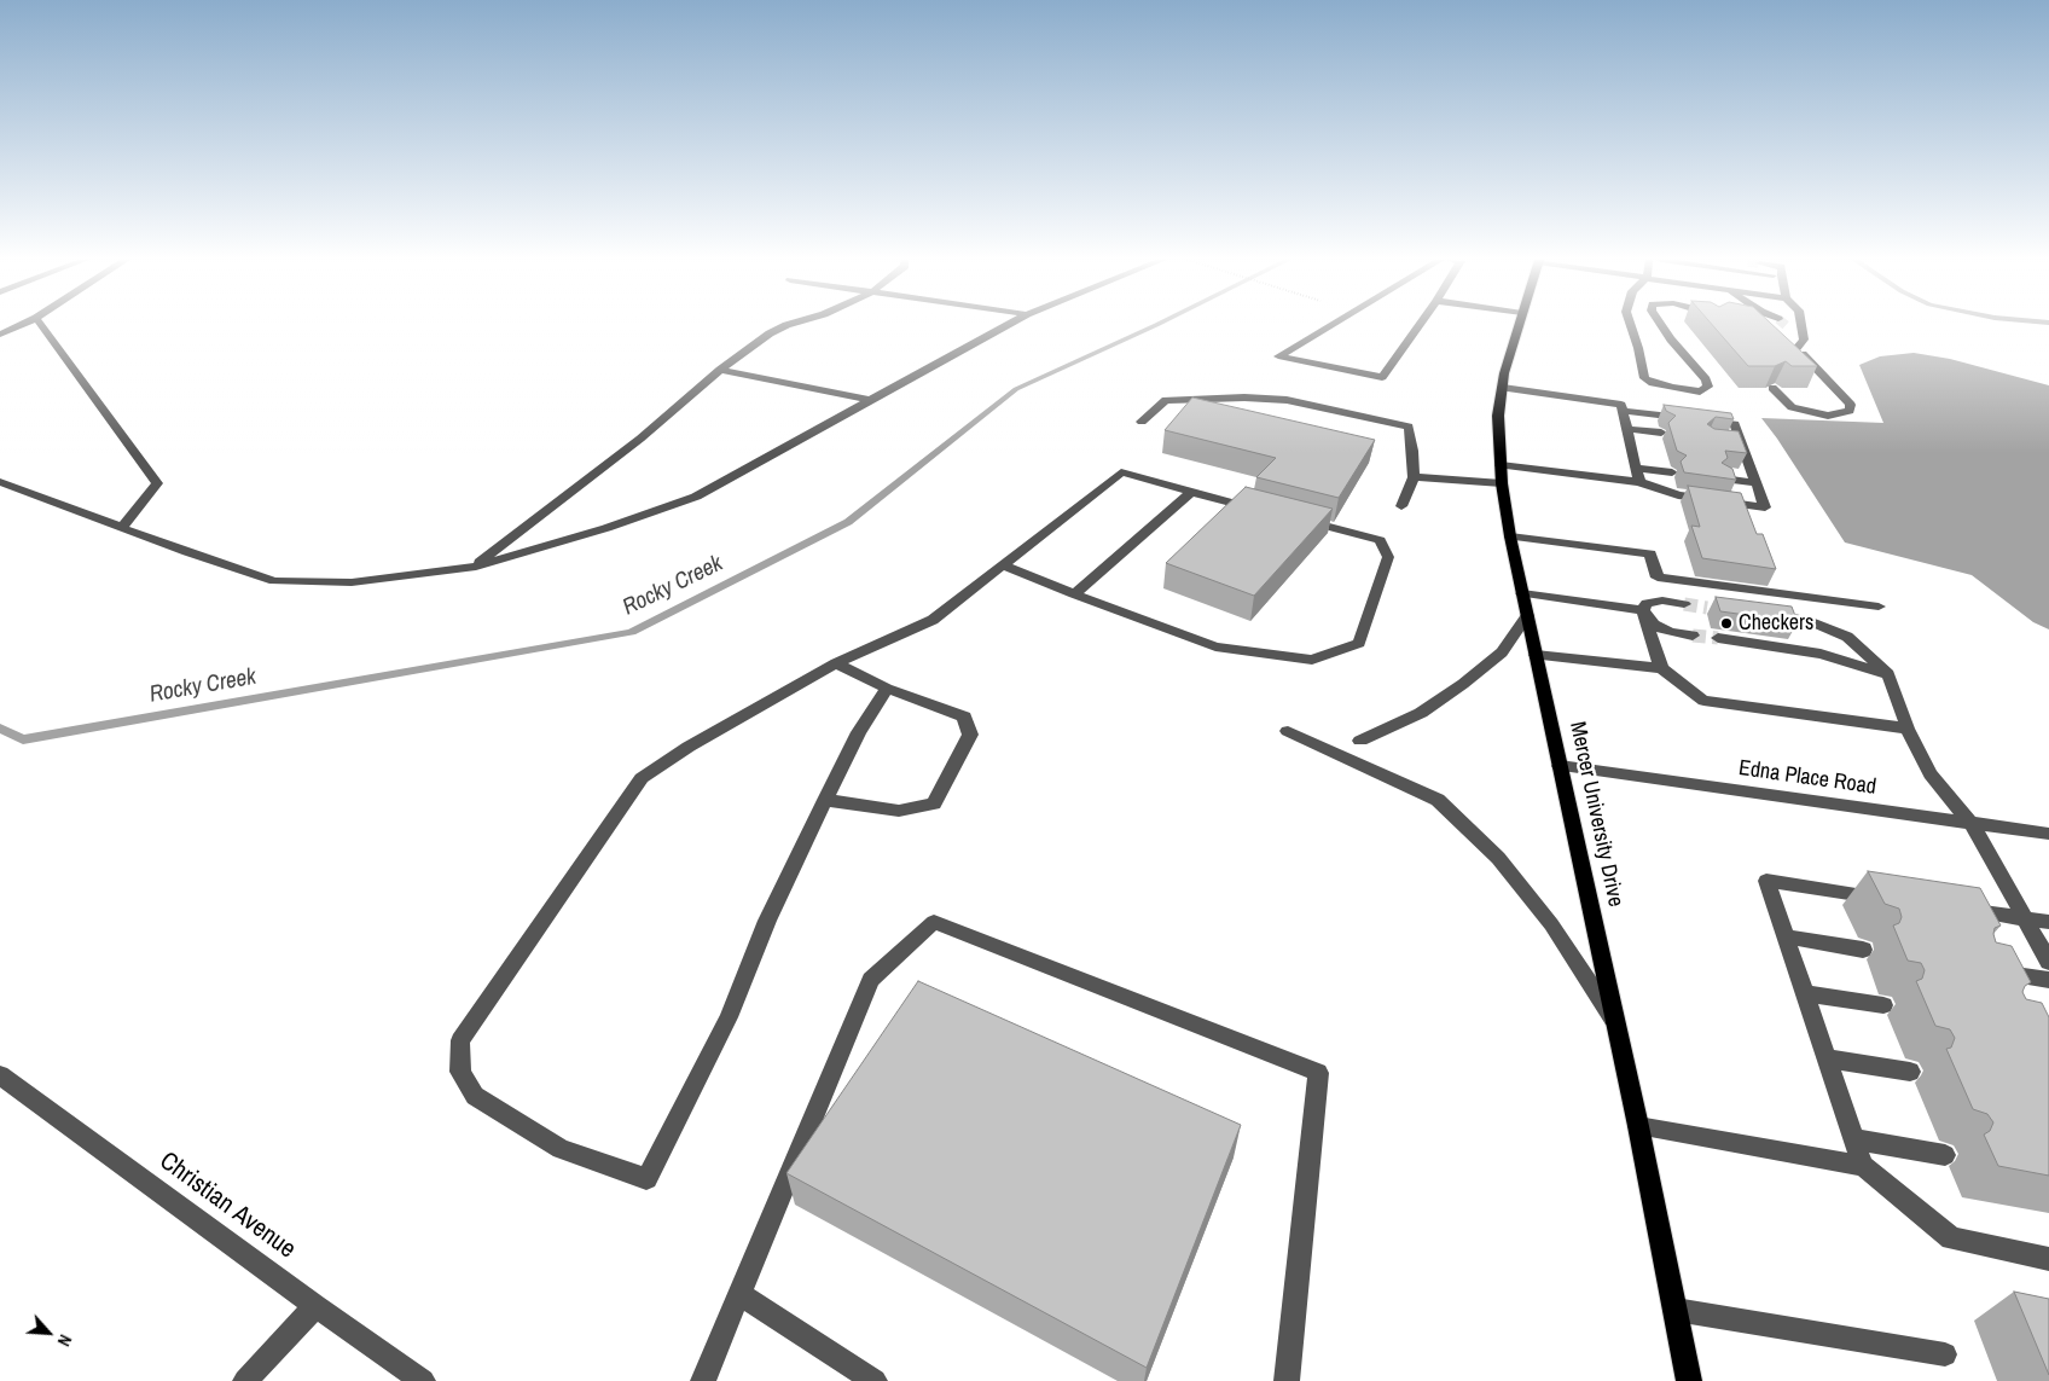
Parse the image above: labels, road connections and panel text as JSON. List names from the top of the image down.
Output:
{
  "streets": {
    "main road": ["Mercer University Drive"],
    "street": ["Edna Place Road", "Christian Avenue"]
  },
  "crossings": [
    ["Edna Place Road", "Mercer University Drive"]
  ],
  "water": ["Rocky Creek"],
  "places": ["Checkers"],
  "north": "bottom right"
}
